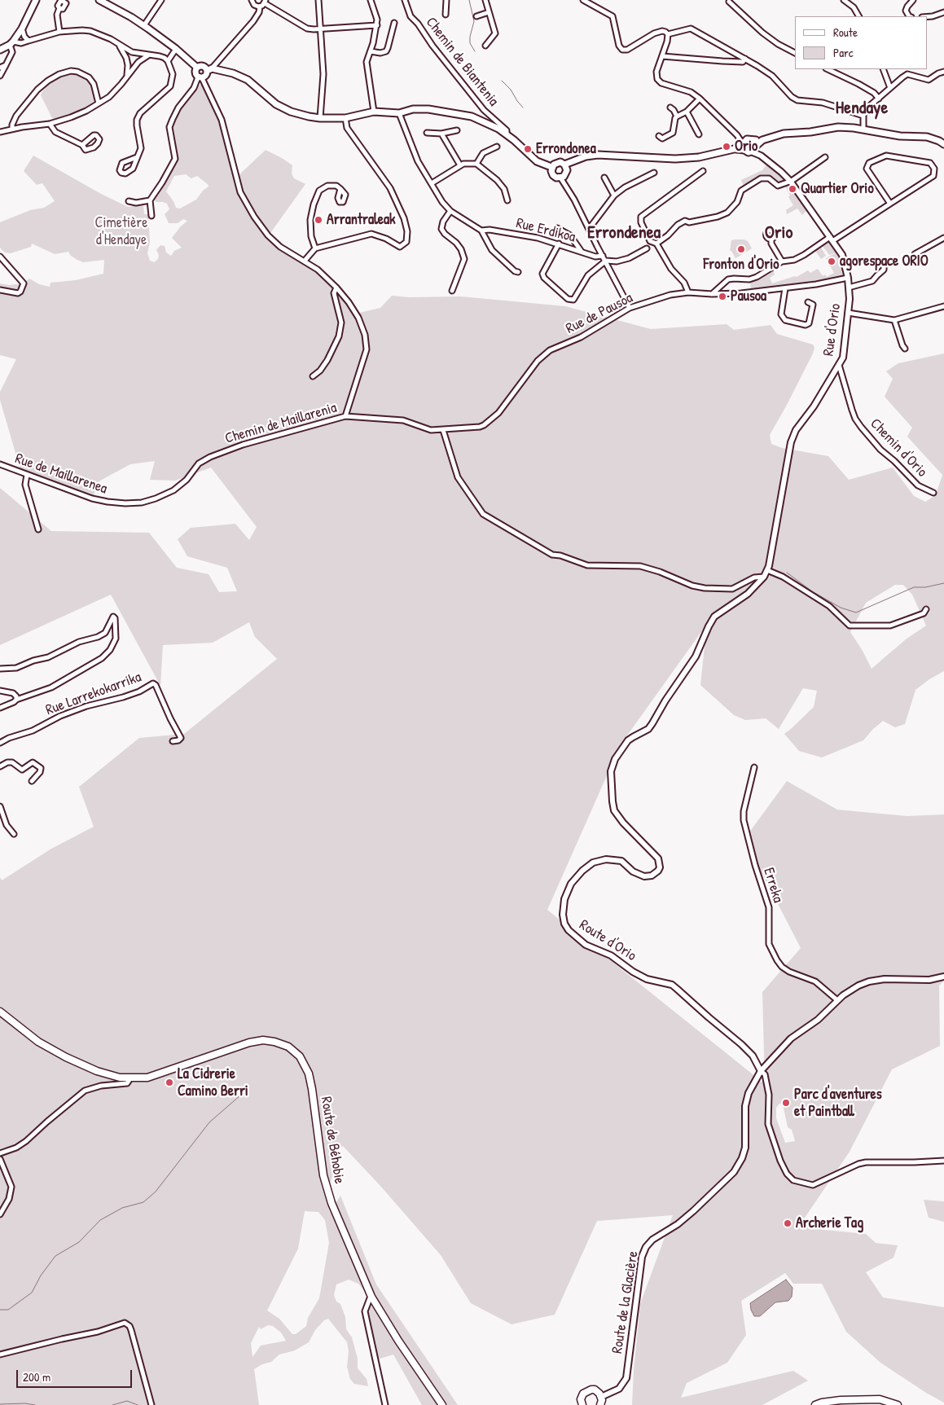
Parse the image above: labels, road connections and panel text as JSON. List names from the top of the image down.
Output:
{
  "streets": {
    "main road": ["Route de Béhobie"],
    "street": [
      "Chemin de Biantenia",
      "Rue Erdikoa",
      "Rue de Pausoa",
      "Rue d'Orio",
      "Chemin de Maillarenia",
      "Chemin d'Orio",
      "Rue de Maillarenea",
      "Rue Larrekokarrika",
      "Erreka",
      "Route d'Orio",
      "Route de la Glacière"
    ]
  },
  "crossings": [
    ["Rue de Pausoa", "Rue d'Orio"],
    ["Rue de Pausoa", "Chemin de Maillarenia"],
    ["Rue d'Orio", "Chemin d'Orio"],
    ["Rue d'Orio", "Route d'Orio"],
    ["Chemin de Maillarenia", "Rue de Maillarenea"],
    ["Erreka", "Route de la Glacière"],
    ["Route d'Orio", "Route de la Glacière"]
  ],
  "districts": ["Hendaye", "Errondenea", "Orio"],
  "parks": ["Cimetière d'Hendaye"],
  "places": [
    "Orio",
    "Errondonea",
    "Quartier Orio",
    "Arrantraleak",
    "Fronton d'Orio",
    "agorespace ORIO",
    "Pausoa",
    "La Cidrerie Camino Berri",
    "Parc d'aventures et Paintball",
    "Archerie Tag"
  ],
  "legend": ["Route", "Parc"],
  "scale_bar": "200 m"
}
